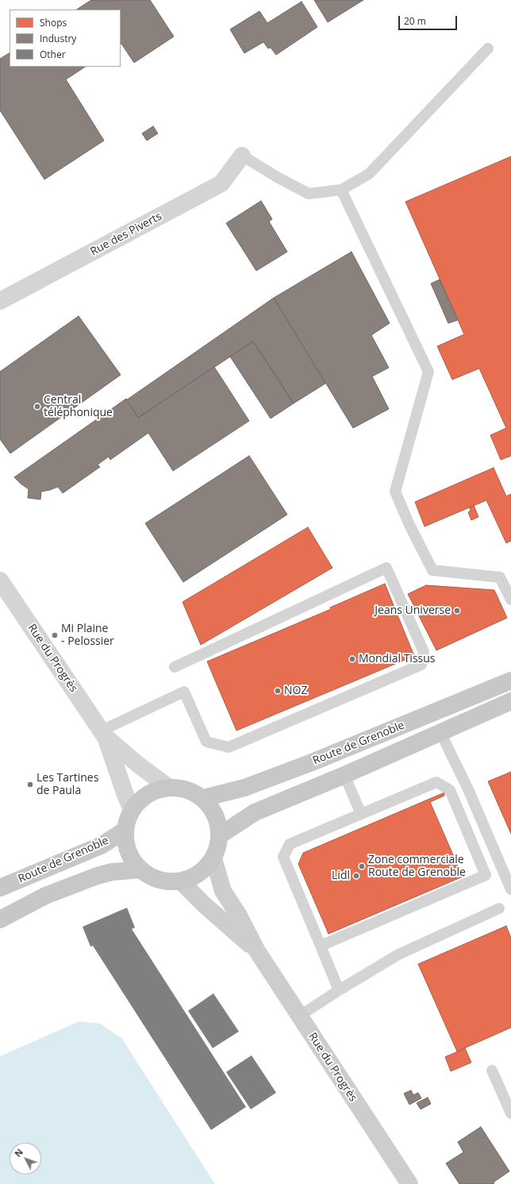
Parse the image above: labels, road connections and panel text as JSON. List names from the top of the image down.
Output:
{
  "streets": {
    "main road": ["Rue du Progrès", "Route de Grenoble"],
    "street": ["Rue des Piverts"]
  },
  "crossings": [
    ["Rue du Progrès", "Route de Grenoble"]
  ],
  "places": [
    "Central téléphonique",
    "Jeans Universe",
    "Mi Plaine - Pelossier",
    "Mondial Tissus",
    "NOZ",
    "Les Tartines de Paula",
    "Zone commerciale Route de Grenoble",
    "Lidl"
  ],
  "legend": ["Shops", "Industry", "Other"],
  "scale_bar": "20 m",
  "north": "top left"
}
